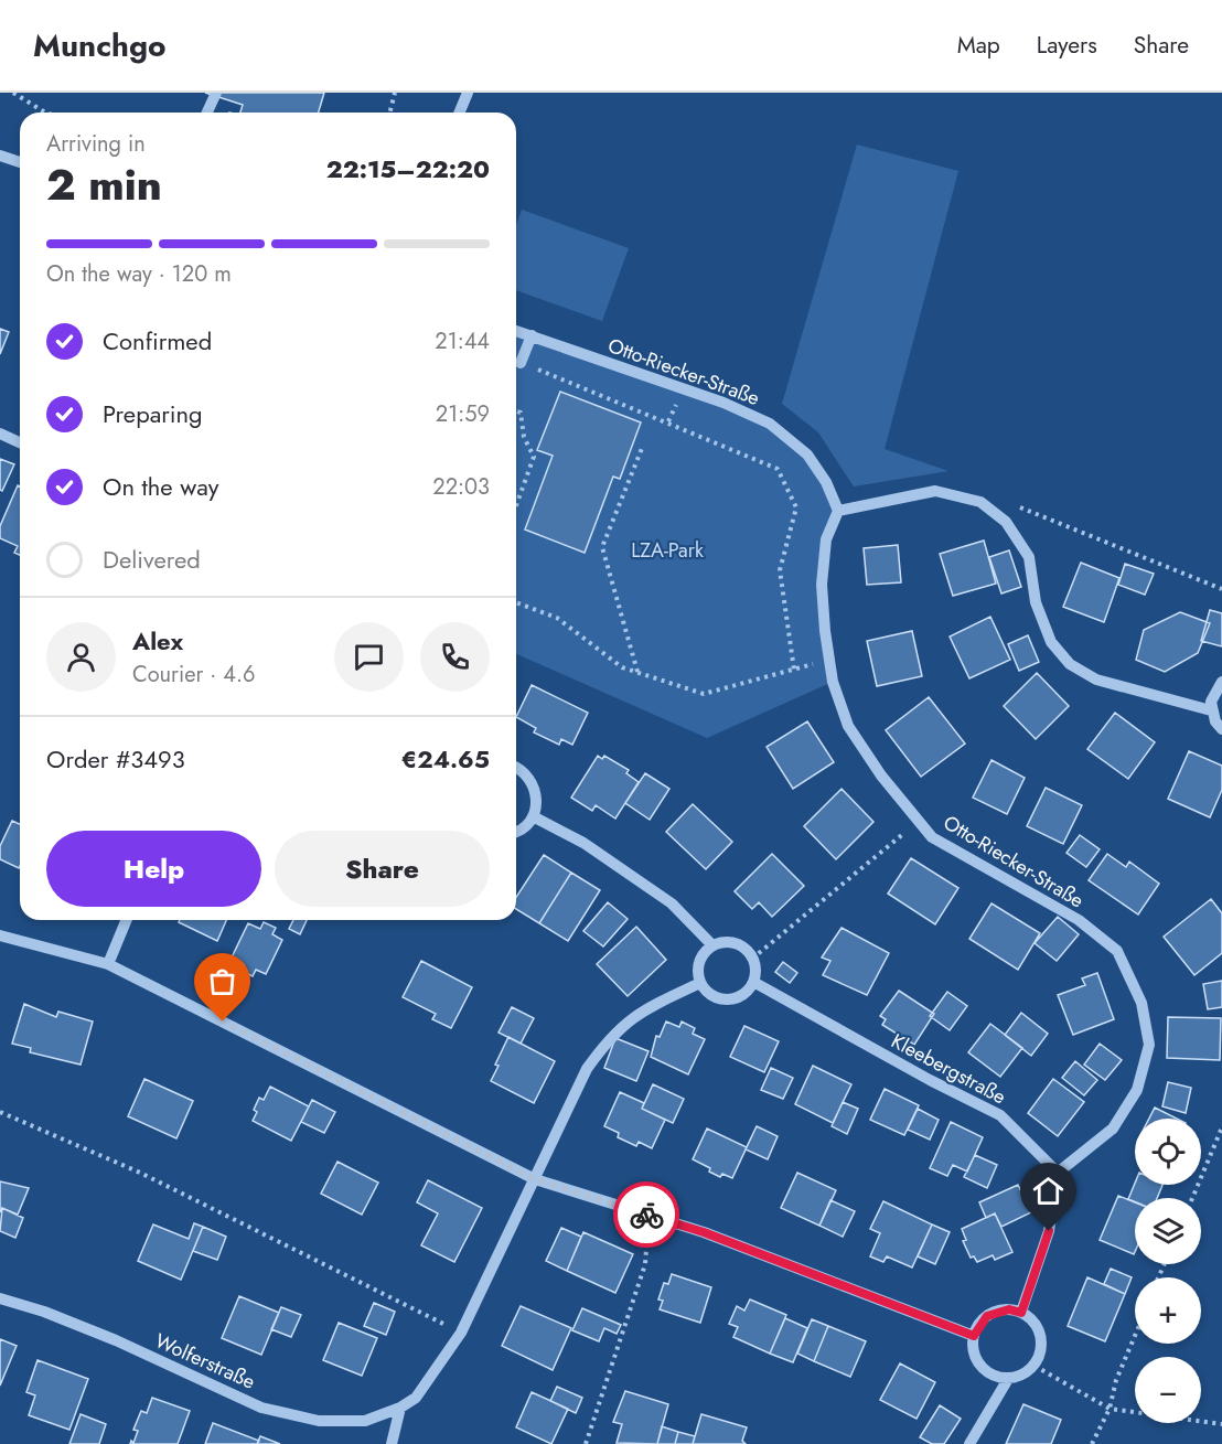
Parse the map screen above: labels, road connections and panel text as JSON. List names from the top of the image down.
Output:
{
  "streets": {
    "street": ["Otto-Riecker-Straße", "Kleebergstraße", "Wolferstraße"]
  },
  "crossings": [
    ["Otto-Riecker-Straße", "Kleebergstraße"]
  ],
  "parks": ["LZA-Park"],
  "page": {
    "header": "Munchgo",
    "nav": ["Map", "Layers", "Share"],
    "heading": ["2 min", "Arriving in", "22:15–22:20"],
    "panel": [
      "Alex",
      "Courier · 4.6",
      "Order #3493",
      "€24.65"
    ],
    "bar": "On the way · 120 m",
    "list": [
      ["Confirmed", "21:44"],
      ["Preparing", "21:59"],
      ["On the way", "22:03"],
      "Delivered"
    ],
    "buttons": ["Help", "Share"],
    "map_buttons": ["+", "−"]
  }
}
